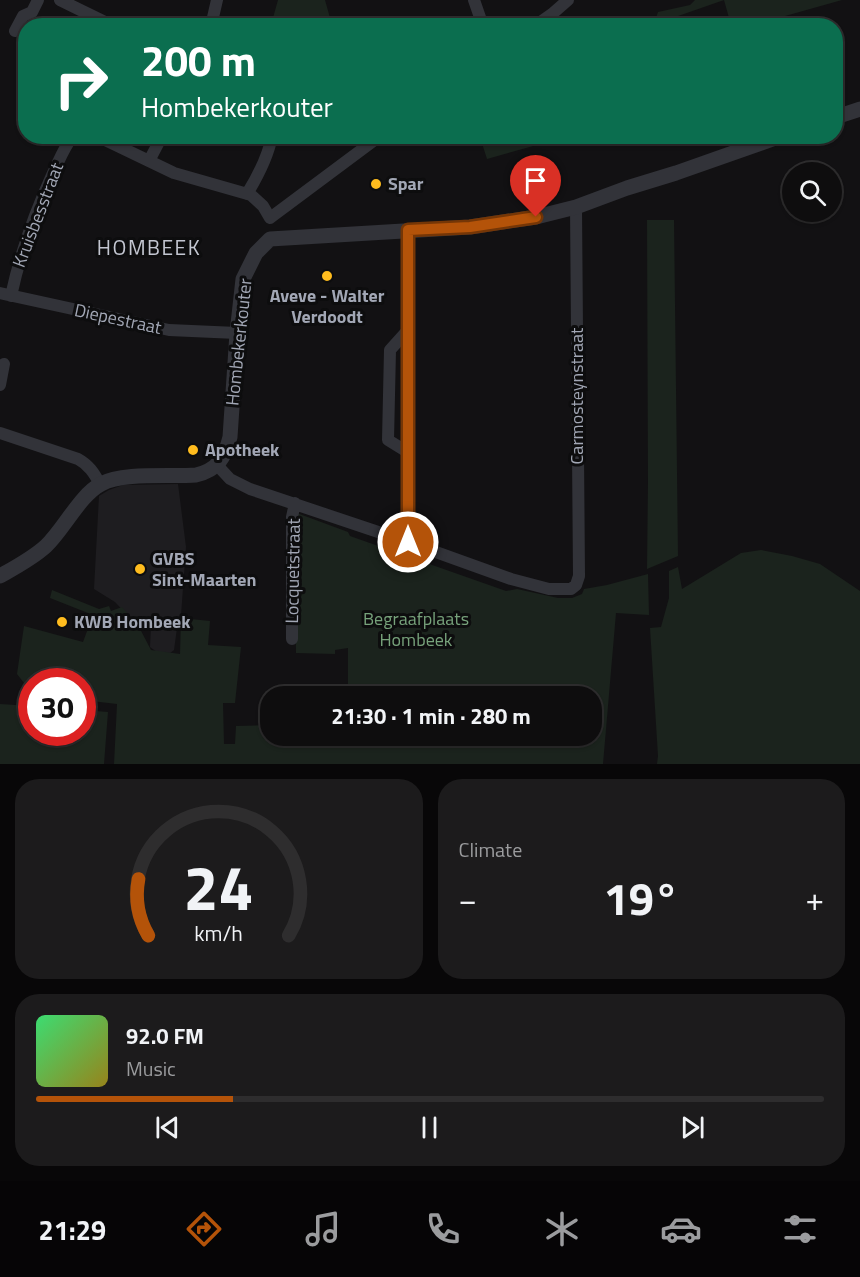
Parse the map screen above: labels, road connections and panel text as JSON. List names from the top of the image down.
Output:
{
  "streets": {
    "street": [
      "Kruisbesstraat",
      "Diepestraat",
      "Hombekerkouter",
      "Carmosteynstraat",
      "Locquetstraat"
    ]
  },
  "crossings": [
    ["Kruisbesstraat", "Diepestraat"],
    ["Diepestraat", "Hombekerkouter"],
    ["Hombekerkouter", "Locquetstraat"],
    ["Carmosteynstraat", "Locquetstraat"]
  ],
  "districts": ["HOMBEEK"],
  "parks": ["Begraafplaats Hombeek"],
  "places": [
    "Spar",
    "Aveve - Walter Verdoodt",
    "Apotheek",
    "GVBS Sint-Maarten",
    "KWB Hombeek"
  ],
  "page": {
    "turn": ["200 m", "Hombekerkouter"],
    "limit": "30",
    "trip": "21:30 · 1 min · 280 m",
    "tile": "Climate",
    "heat": ["−", "19°", "+"],
    "song": ["92.0 FM", "Music"],
    "tabs": "21:29",
    "gauge": ["24", "km/h"]
  }
}
